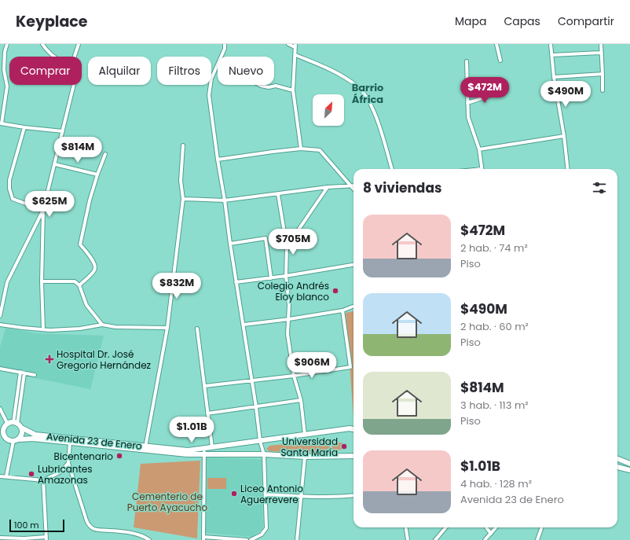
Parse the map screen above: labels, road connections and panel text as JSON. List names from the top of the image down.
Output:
{
  "streets": {
    "main road": ["Avenida 23 de Enero"]
  },
  "districts": ["Barrio África"],
  "parks": ["Cementerio de Puerto Ayacucho"],
  "places": {
    "other": [
      "Colegio Andrés Eloy blanco",
      "Universidad Santa María",
      "Bicentenario",
      "Lubricantes Amazonas",
      "Liceo Antonio Aguerrevere"
    ],
    "health": ["Hospital Dr. José Gregorio Hernández"]
  },
  "scale_bar": "100 m",
  "north": "top right",
  "page": {
    "header": "Keyplace",
    "nav": ["Mapa", "Capas", "Compartir"],
    "chip": [
      "Comprar",
      "Alquilar",
      "Filtros",
      "Nuevo"
    ],
    "price": [
      "$472M",
      "$490M",
      "$814M",
      "$625M",
      "$705M",
      "$832M",
      "$906M",
      "$1.01B"
    ],
    "heading": "8 viviendas",
    "list": [
      {
        "name": "$472M",
        "note": "2 hab. · 74 m² · Piso"
      },
      {
        "name": "$490M",
        "note": "2 hab. · 60 m² · Piso"
      },
      {
        "name": "$814M",
        "note": "3 hab. · 113 m² · Piso"
      },
      {
        "name": "$1.01B",
        "note": "4 hab. · 128 m² · Avenida 23 de Enero"
      }
    ],
    "scale": "100 m"
  }
}
